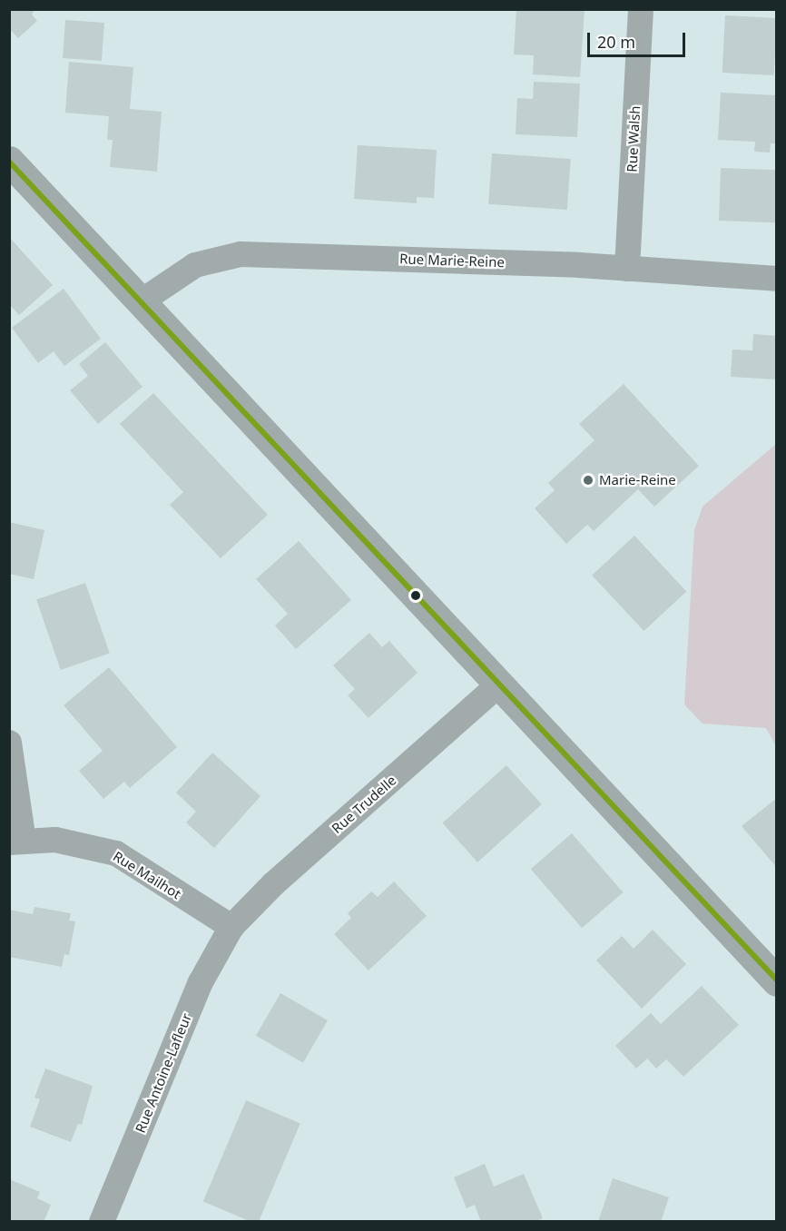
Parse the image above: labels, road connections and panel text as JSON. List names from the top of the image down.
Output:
{
  "streets": {
    "street": [
      "Rue Walsh",
      "Rue Marie-Reine",
      "Rue Trudelle",
      "Rue Mailhot",
      "Rue Antoine-Lafleur"
    ]
  },
  "crossings": [
    ["Rue Walsh", "Rue Marie-Reine"],
    ["Rue Trudelle", "Rue Mailhot"],
    ["Rue Trudelle", "Rue Antoine-Lafleur"],
    ["Rue Mailhot", "Rue Antoine-Lafleur"]
  ],
  "places": ["Marie-Reine"],
  "scale_bar": "20 m"
}
